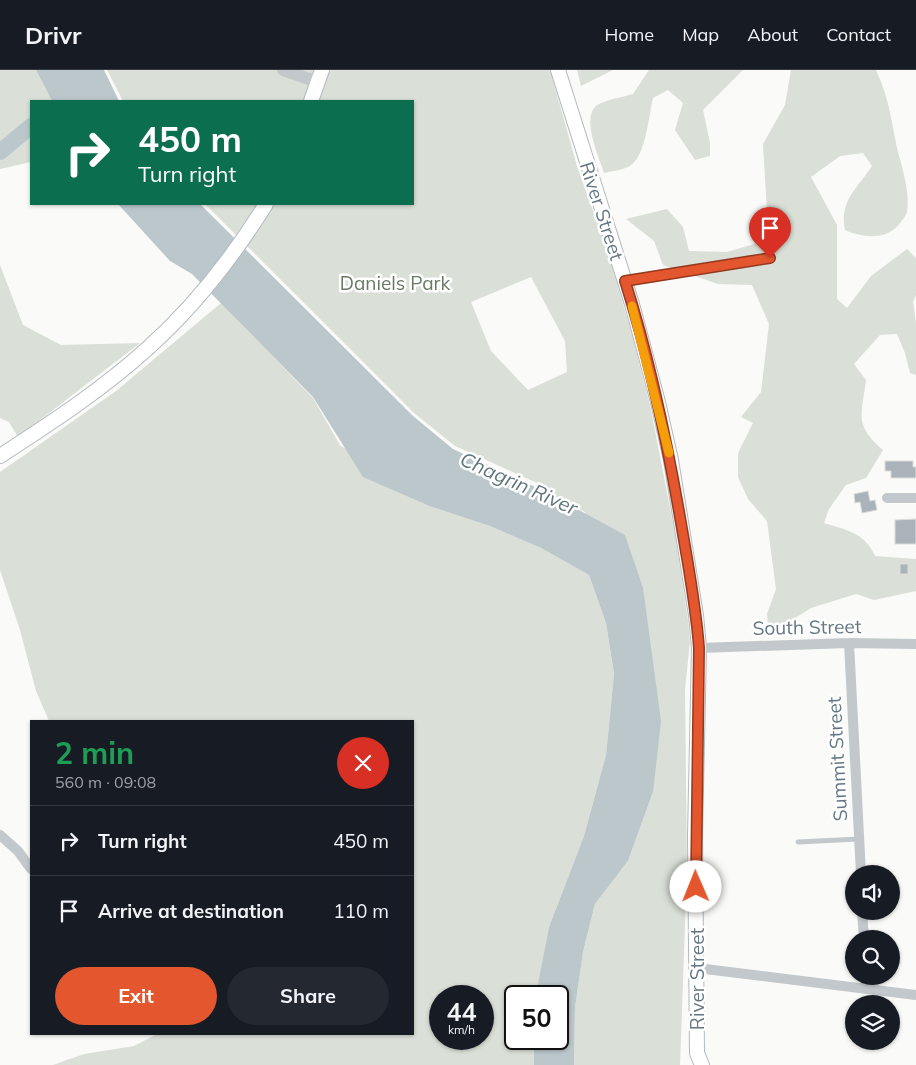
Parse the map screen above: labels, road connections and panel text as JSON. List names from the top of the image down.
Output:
{
  "streets": {
    "main road": ["River Street"],
    "street": ["South Street", "Summit Street"]
  },
  "crossings": [
    ["River Street", "South Street"],
    ["South Street", "Summit Street"]
  ],
  "water": ["Chagrin River"],
  "parks": ["Daniels Park"],
  "page": {
    "header": "Drivr",
    "nav": [
      "Home",
      "Map",
      "About",
      "Contact"
    ],
    "turn": ["450 m", "Turn right"],
    "heading": ["2 min", "560 m · 09:08"],
    "list": [
      {
        "name": "Turn right",
        "value": "450 m"
      },
      {
        "name": "Arrive at destination",
        "value": "110 m"
      }
    ],
    "buttons": ["Exit", "Share"],
    "speed": "44 km/h",
    "limit": "50"
  }
}
